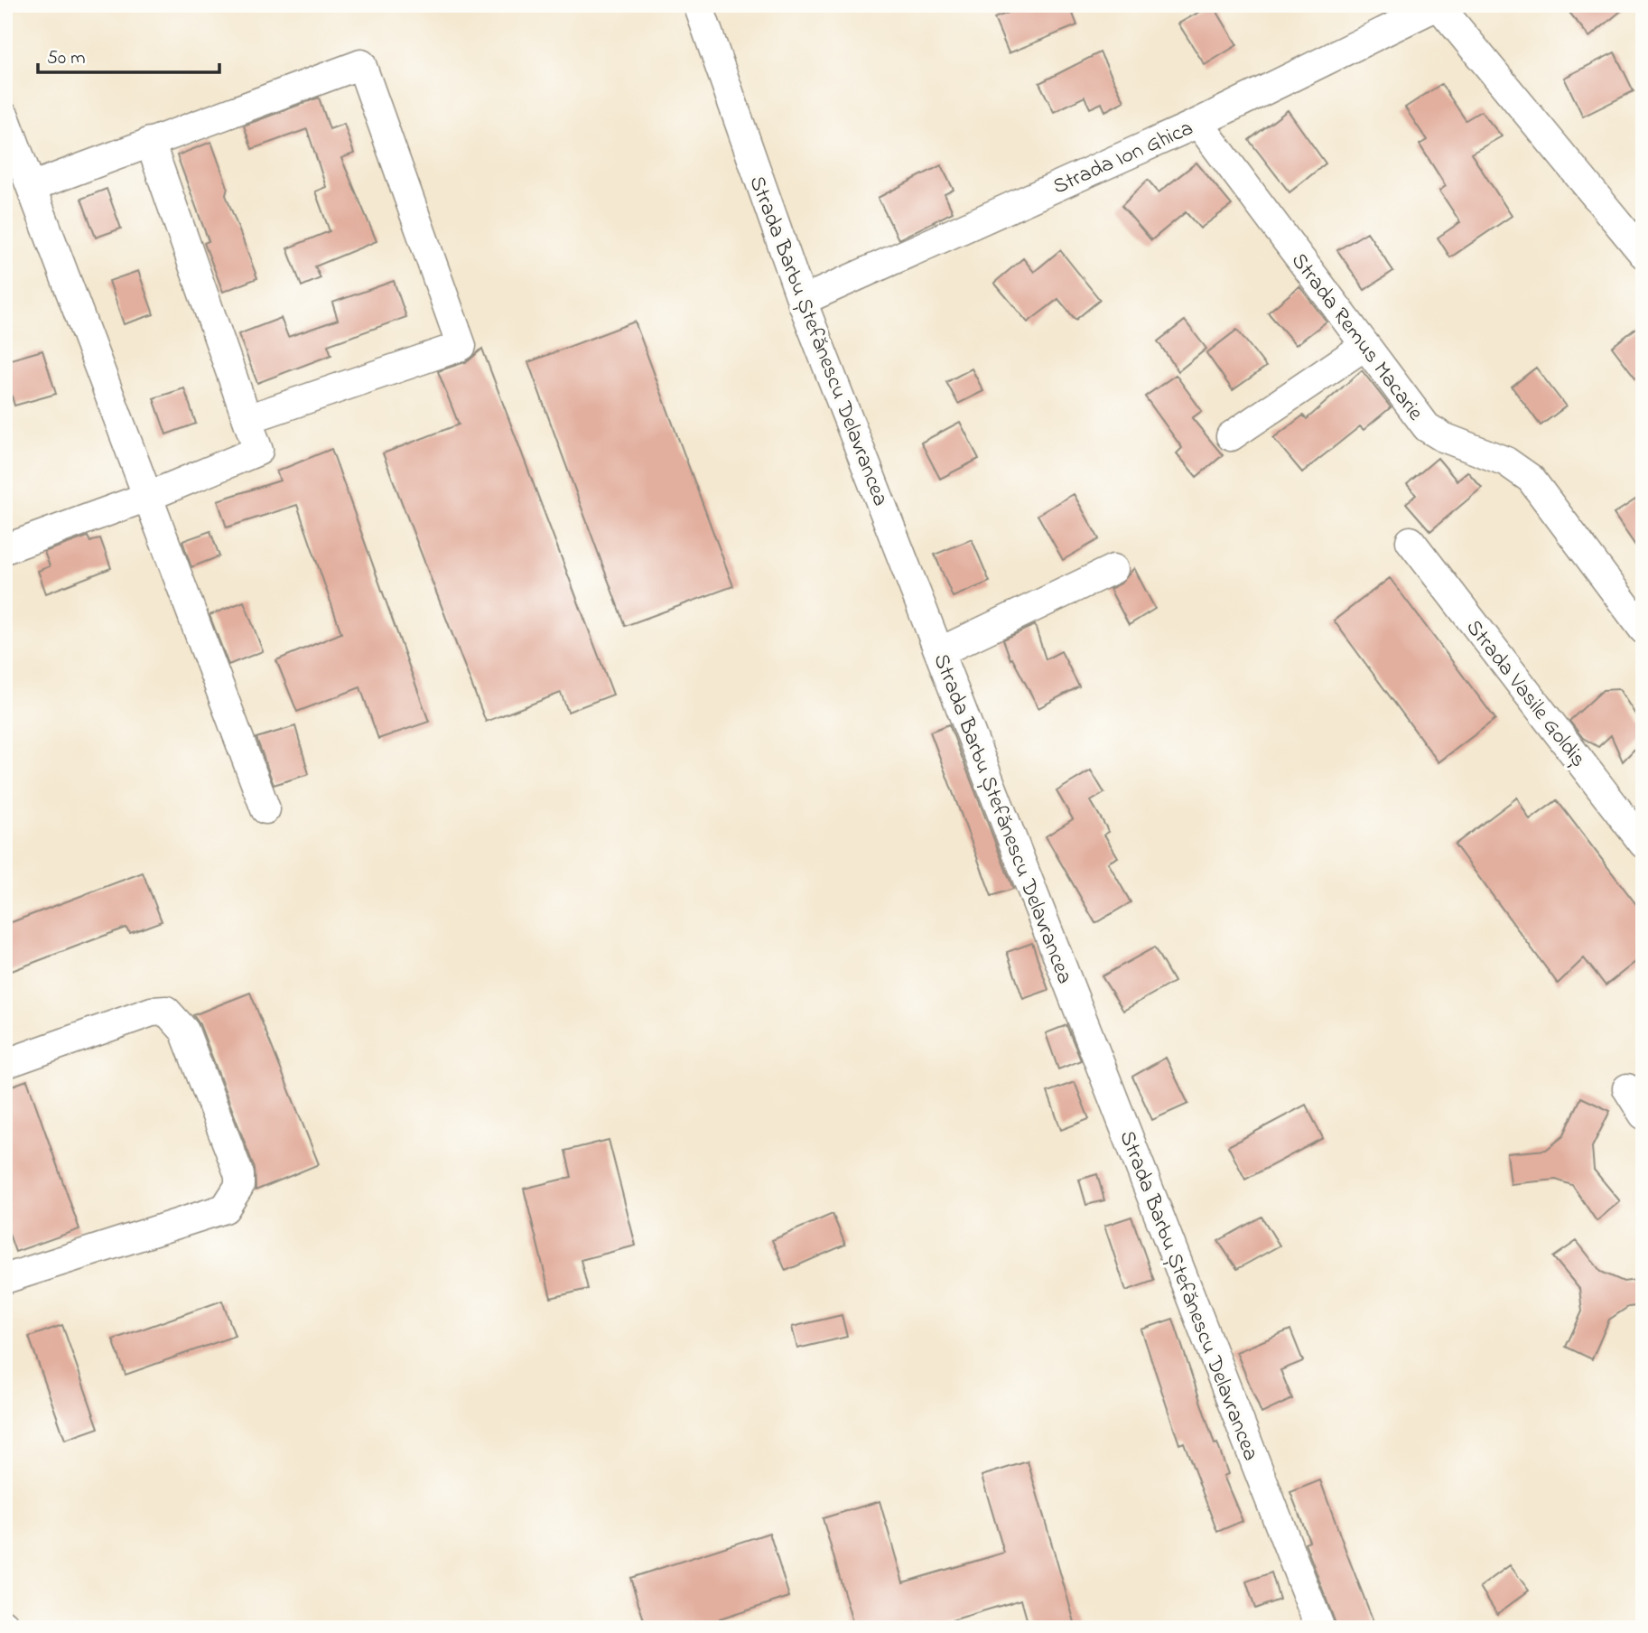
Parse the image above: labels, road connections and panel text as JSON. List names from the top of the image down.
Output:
{
  "streets": {
    "street": [
      "Strada Ion Ghica",
      "Strada Remus Macarie",
      "Strada Barbu Ștefănescu Delavrancea",
      "Strada Vasile Goldiș"
    ]
  },
  "crossings": [
    ["Strada Ion Ghica", "Strada Remus Macarie"],
    ["Strada Ion Ghica", "Strada Barbu Ștefănescu Delavrancea"]
  ],
  "scale_bar": "50 m"
}
